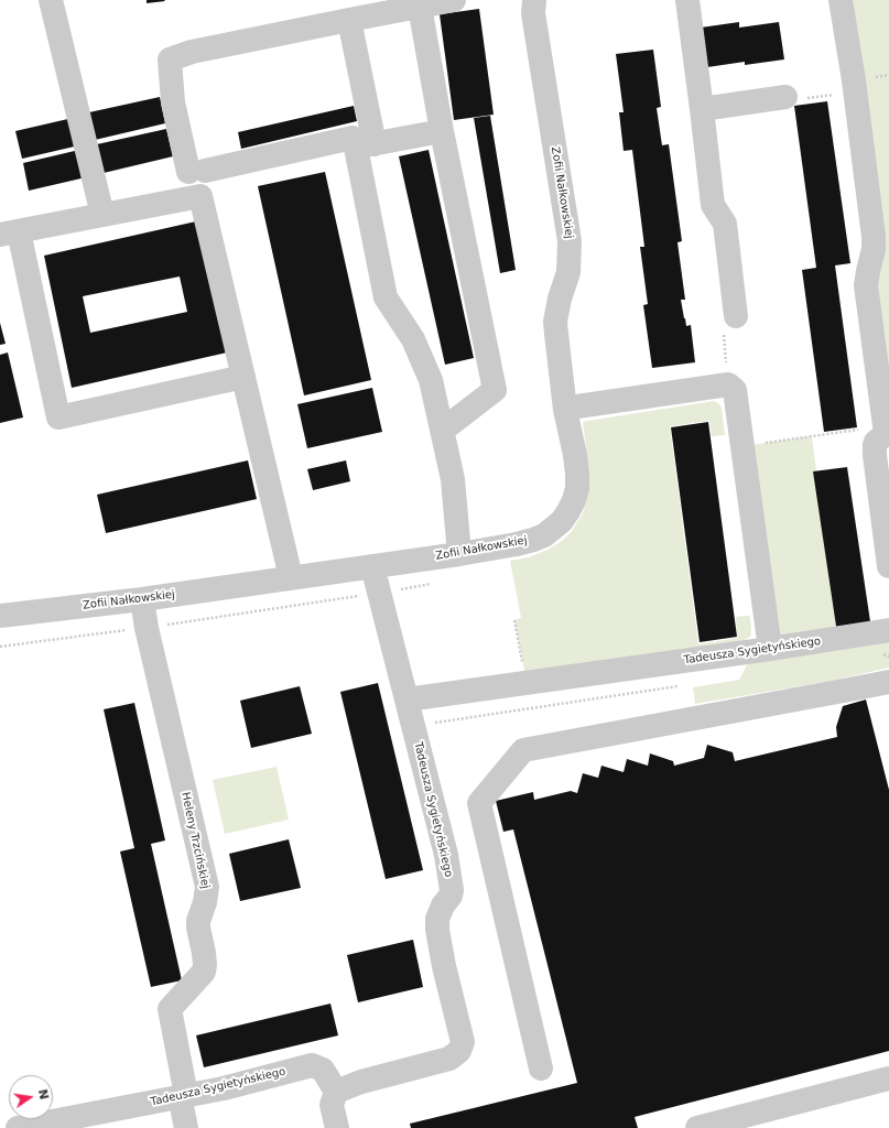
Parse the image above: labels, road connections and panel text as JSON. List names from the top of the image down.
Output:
{
  "streets": {
    "lane": ["Zofii Nałkowskiej", "Tadeusza Sygietyńskiego", "Heleny Trzcińskiej"]
  },
  "crossings": [
    ["Zofii Nałkowskiej", "Tadeusza Sygietyńskiego"],
    ["Zofii Nałkowskiej", "Heleny Trzcińskiej"],
    ["Tadeusza Sygietyńskiego", "Heleny Trzcińskiej"]
  ],
  "north": "right"
}
